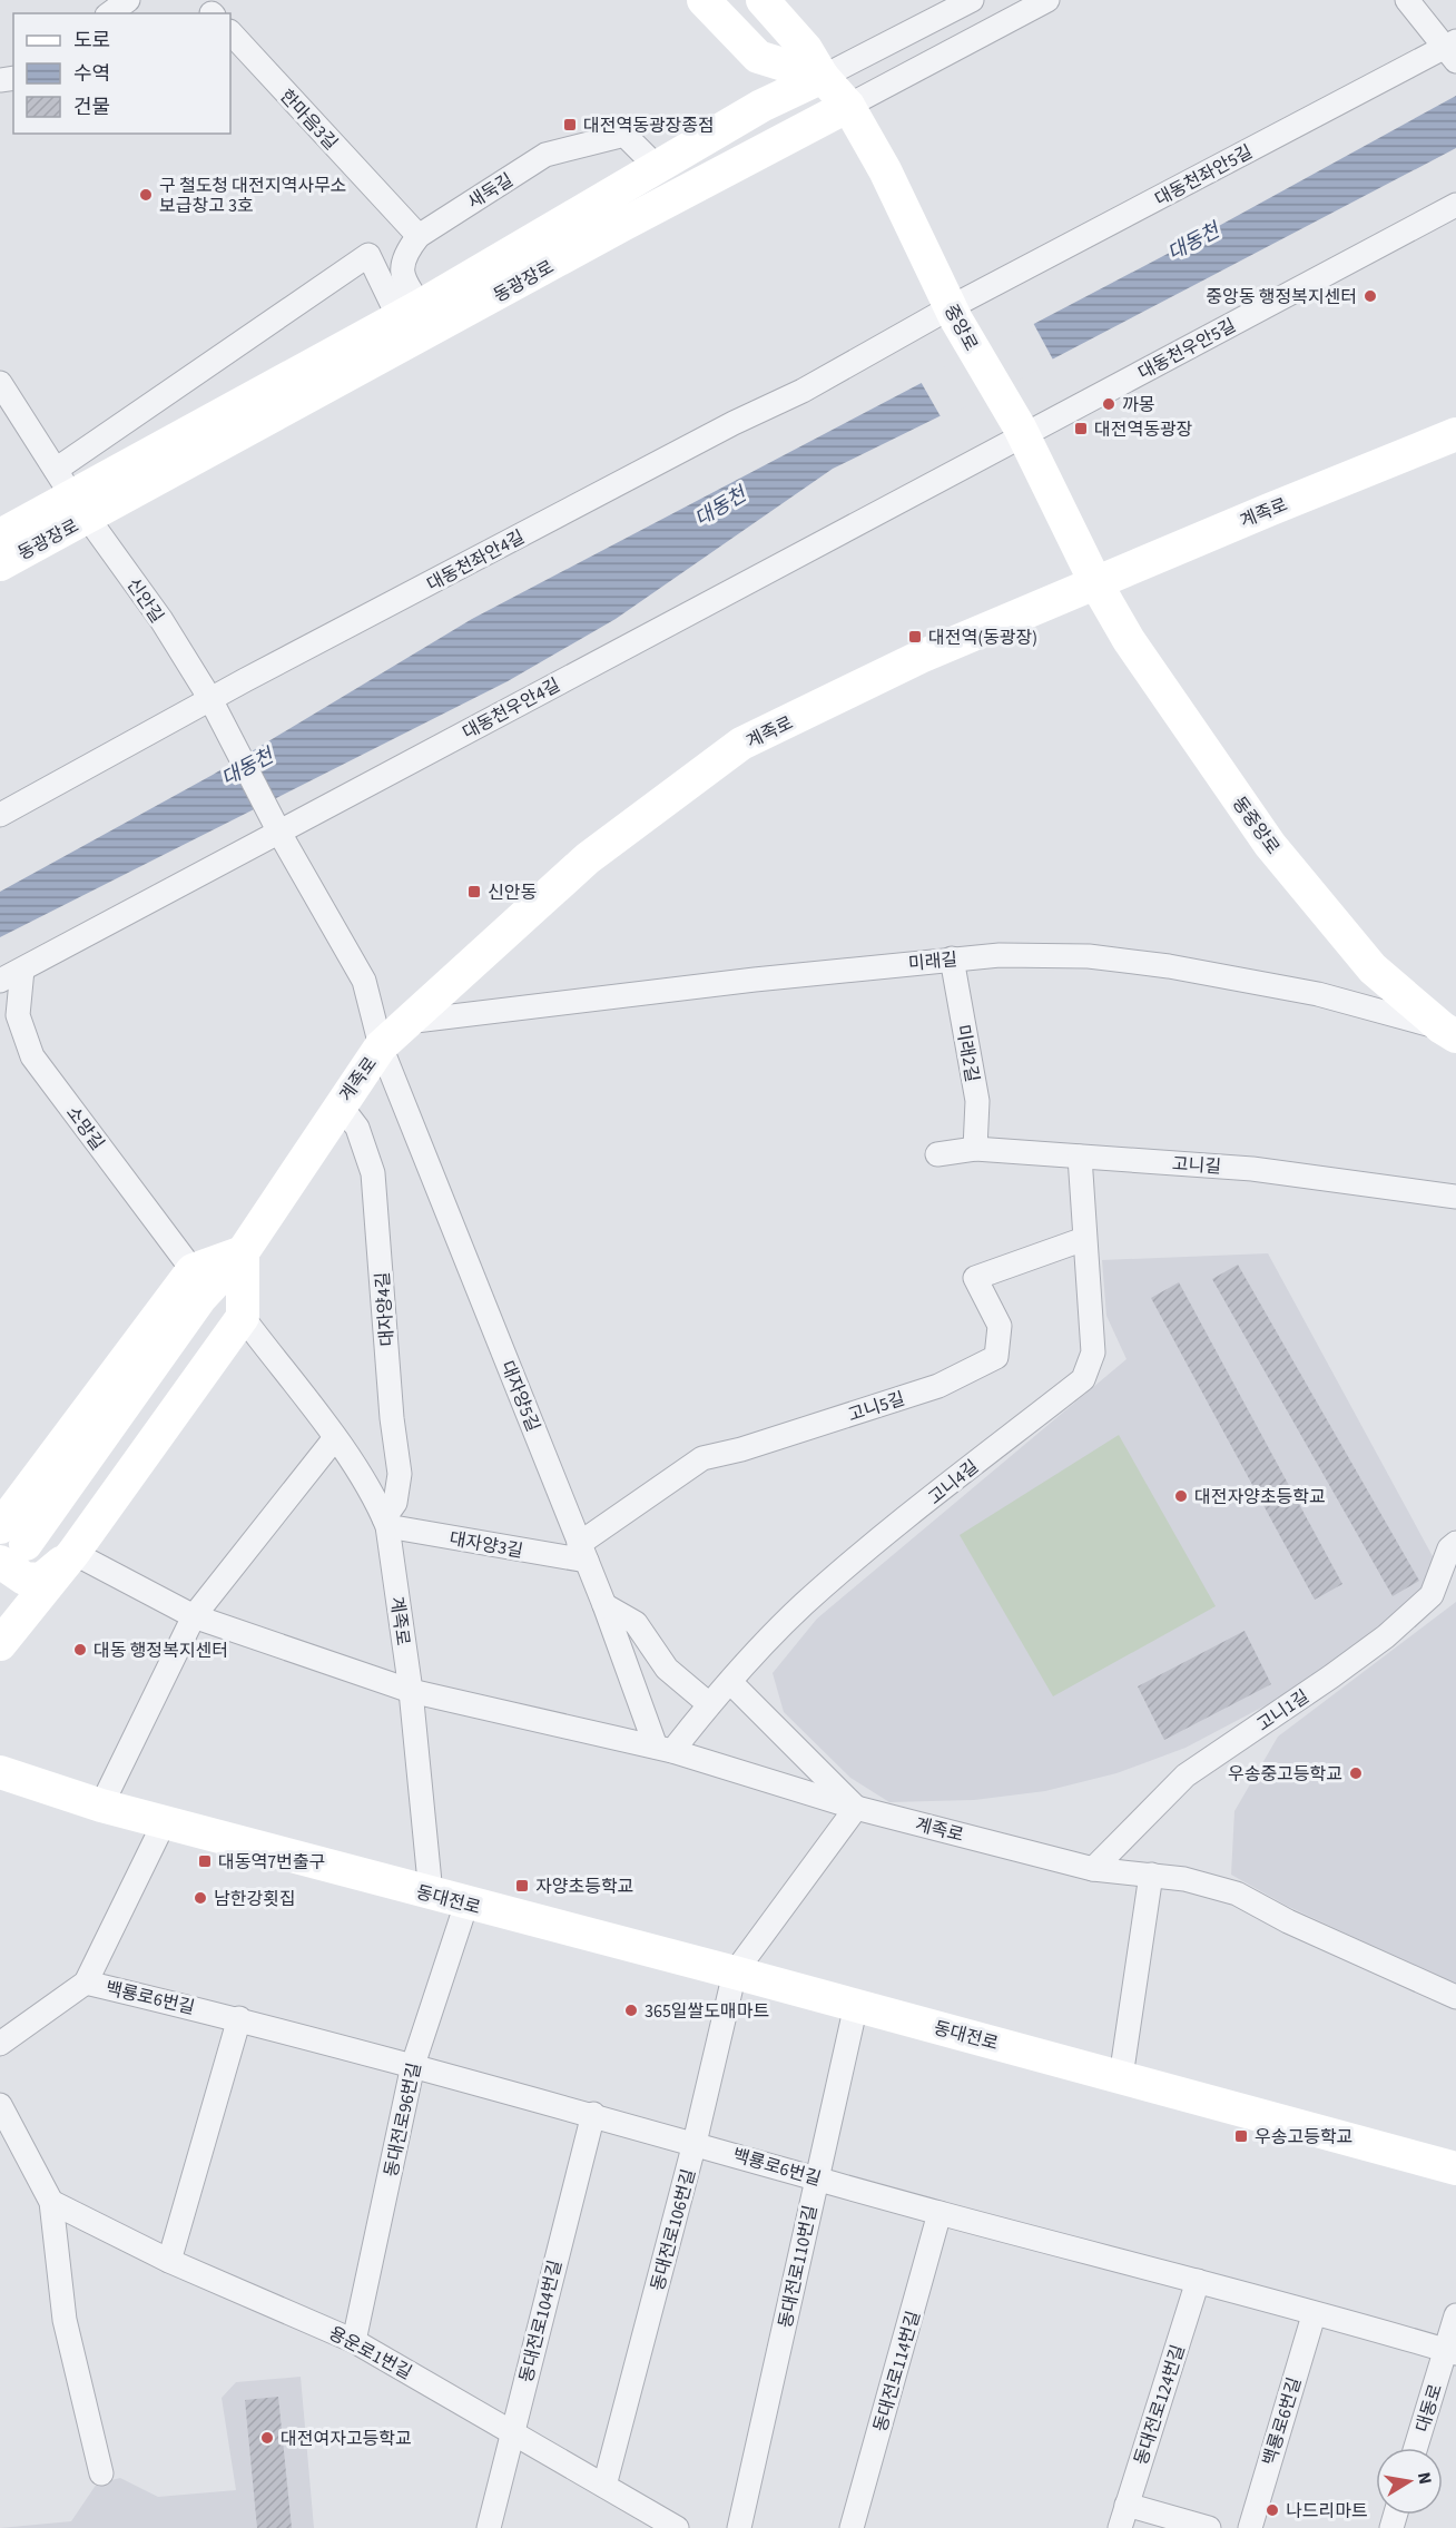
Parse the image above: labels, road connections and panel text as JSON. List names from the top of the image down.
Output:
{
  "streets": {
    "main road": [
      "동광장로",
      "중앙로",
      "계족로",
      "동중앙로",
      "동대전로"
    ],
    "street": [
      "한마음3길",
      "대동천좌안5길",
      "새둑길",
      "대동천우안5길",
      "대동천좌안4길",
      "신안길",
      "대동천우안4길",
      "미래길",
      "미래2길",
      "소망길",
      "고니길",
      "대자양4길",
      "대자양5길",
      "고니5길",
      "고니4길",
      "대자양3길",
      "고니1길",
      "백룡로6번길",
      "동대전로96번길",
      "동대전로106번길",
      "동대전로110번길",
      "동대전로104번길",
      "용운로1번길",
      "동대전로114번길",
      "동대전로124번길",
      "대동로"
    ]
  },
  "crossings": [
    ["한마음3길", "새둑길"],
    ["대동천좌안5길", "중앙로"],
    ["대동천좌안5길", "대동천좌안4길"],
    ["새둑길", "동광장로"],
    ["동광장로", "중앙로"],
    ["동광장로", "신안길"],
    ["중앙로", "대동천우안5길"],
    ["중앙로", "계족로"],
    ["중앙로", "대동천좌안4길"],
    ["중앙로", "대동천우안4길"],
    ["중앙로", "동중앙로"],
    ["대동천우안5길", "대동천우안4길"],
    ["계족로", "동중앙로"],
    ["계족로", "미래길"],
    ["계족로", "대자양4길"],
    ["계족로", "대자양5길"],
    ["계족로", "고니4길"],
    ["계족로", "대자양3길"],
    ["계족로", "고니1길"],
    ["계족로", "동대전로"],
    ["대동천좌안4길", "신안길"],
    ["신안길", "대동천우안4길"],
    ["대동천우안4길", "소망길"],
    ["동중앙로", "미래길"],
    ["미래길", "미래2길"],
    ["미래2길", "고니길"],
    ["고니길", "고니4길"],
    ["대자양4길", "대자양3길"],
    ["대자양5길", "고니5길"],
    ["대자양5길", "고니4길"],
    ["대자양5길", "대자양3길"],
    ["고니5길", "고니4길"],
    ["고니5길", "대자양3길"],
    ["동대전로", "동대전로96번길"],
    ["동대전로", "동대전로106번길"],
    ["동대전로", "동대전로110번길"],
    ["백룡로6번길", "동대전로96번길"],
    ["백룡로6번길", "동대전로106번길"],
    ["백룡로6번길", "동대전로110번길"],
    ["백룡로6번길", "동대전로104번길"],
    ["백룡로6번길", "동대전로114번길"],
    ["백룡로6번길", "동대전로124번길"],
    ["백룡로6번길", "대동로"],
    ["동대전로96번길", "용운로1번길"],
    ["동대전로106번길", "용운로1번길"],
    ["동대전로104번길", "용운로1번길"]
  ],
  "water": ["대동천"],
  "places": {
    "transit": [
      "대전역동광장종점",
      "대전역동광장",
      "대전역(동광장)",
      "신안동",
      "대동역7번출구",
      "자양초등학교",
      "우송고등학교"
    ],
    "other": [
      "구 철도청 대전지역사무소 보급창고 3호",
      "중앙동 행정복지센터",
      "까몽",
      "대전자양초등학교",
      "대동 행정복지센터",
      "우송중고등학교",
      "남한강횟집",
      "365일쌀도매마트",
      "대전여자고등학교",
      "나드리마트"
    ]
  },
  "legend": ["도로", "수역", "건물"],
  "north": "right"
}
